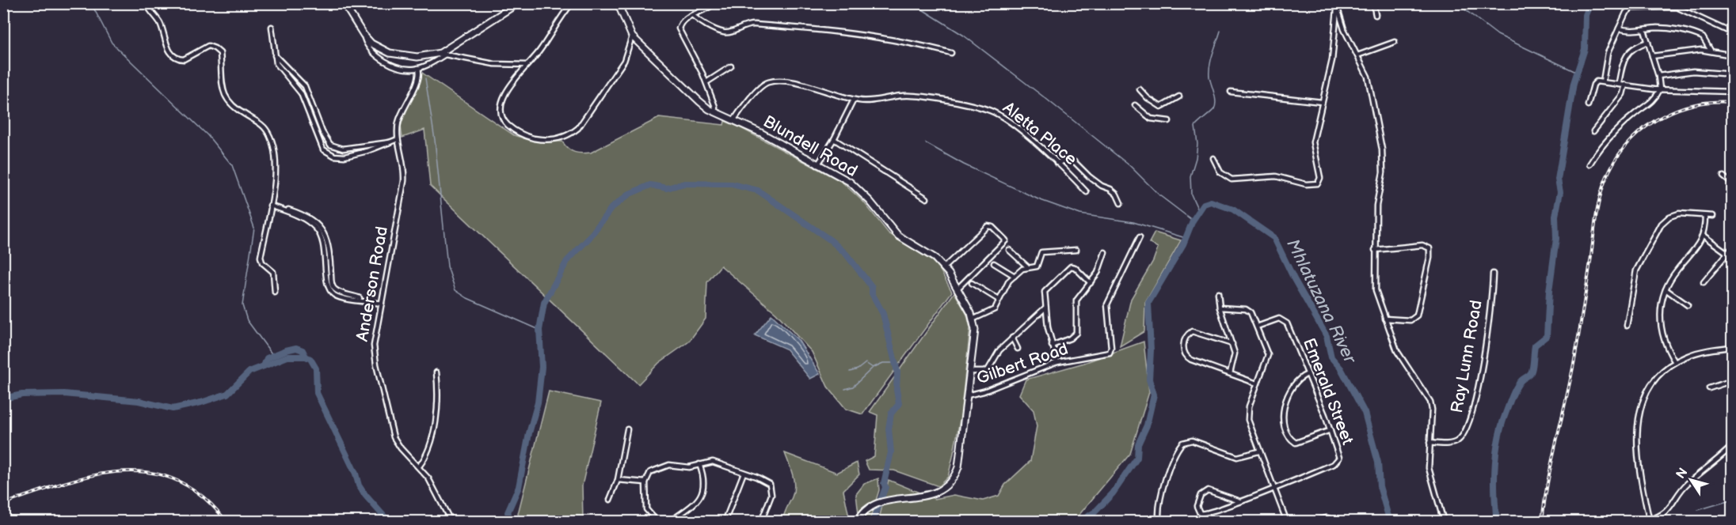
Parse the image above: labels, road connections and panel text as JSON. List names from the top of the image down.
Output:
{
  "streets": {
    "street": [
      "Aletta Place",
      "Blundell Road",
      "Anderson Road",
      "Ray Lunn Road",
      "Gilbert Road",
      "Emerald Street"
    ]
  },
  "crossings": [
    ["Aletta Place", "Blundell Road"],
    ["Blundell Road", "Gilbert Road"]
  ],
  "water": ["Mhlatuzana River"],
  "north": "top left"
}
